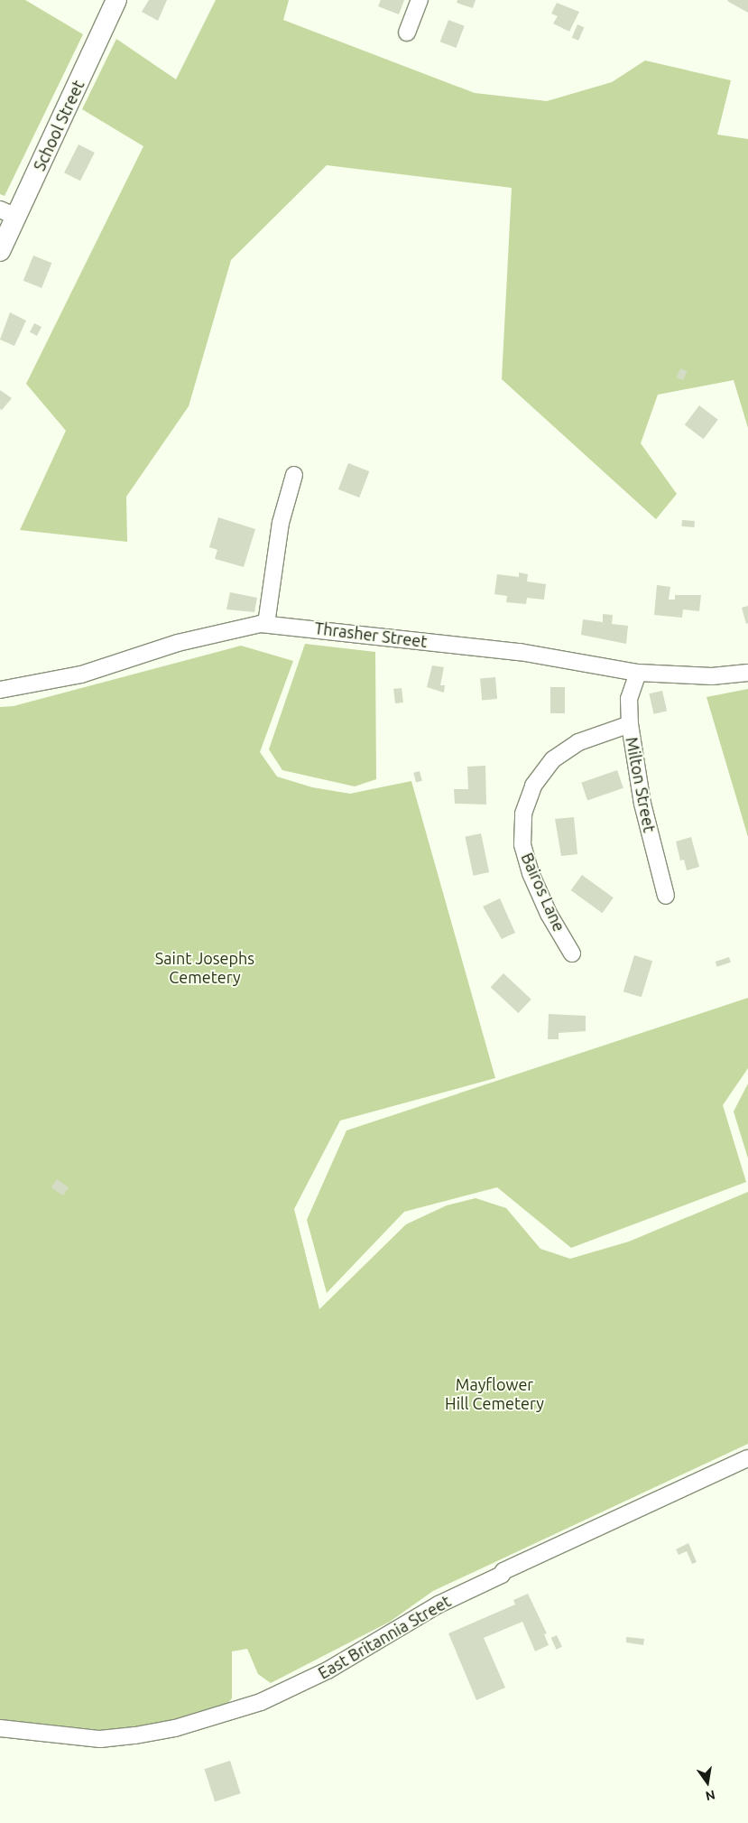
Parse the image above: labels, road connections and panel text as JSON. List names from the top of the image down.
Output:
{
  "streets": {
    "street": [
      "School Street",
      "Thrasher Street",
      "Milton Street",
      "Bairos Lane",
      "East Britannia Street"
    ]
  },
  "crossings": [
    ["Thrasher Street", "Milton Street"],
    ["Milton Street", "Bairos Lane"]
  ],
  "parks": ["Saint Josephs Cemetery", "Mayflower Hill Cemetery"],
  "north": "bottom"
}
